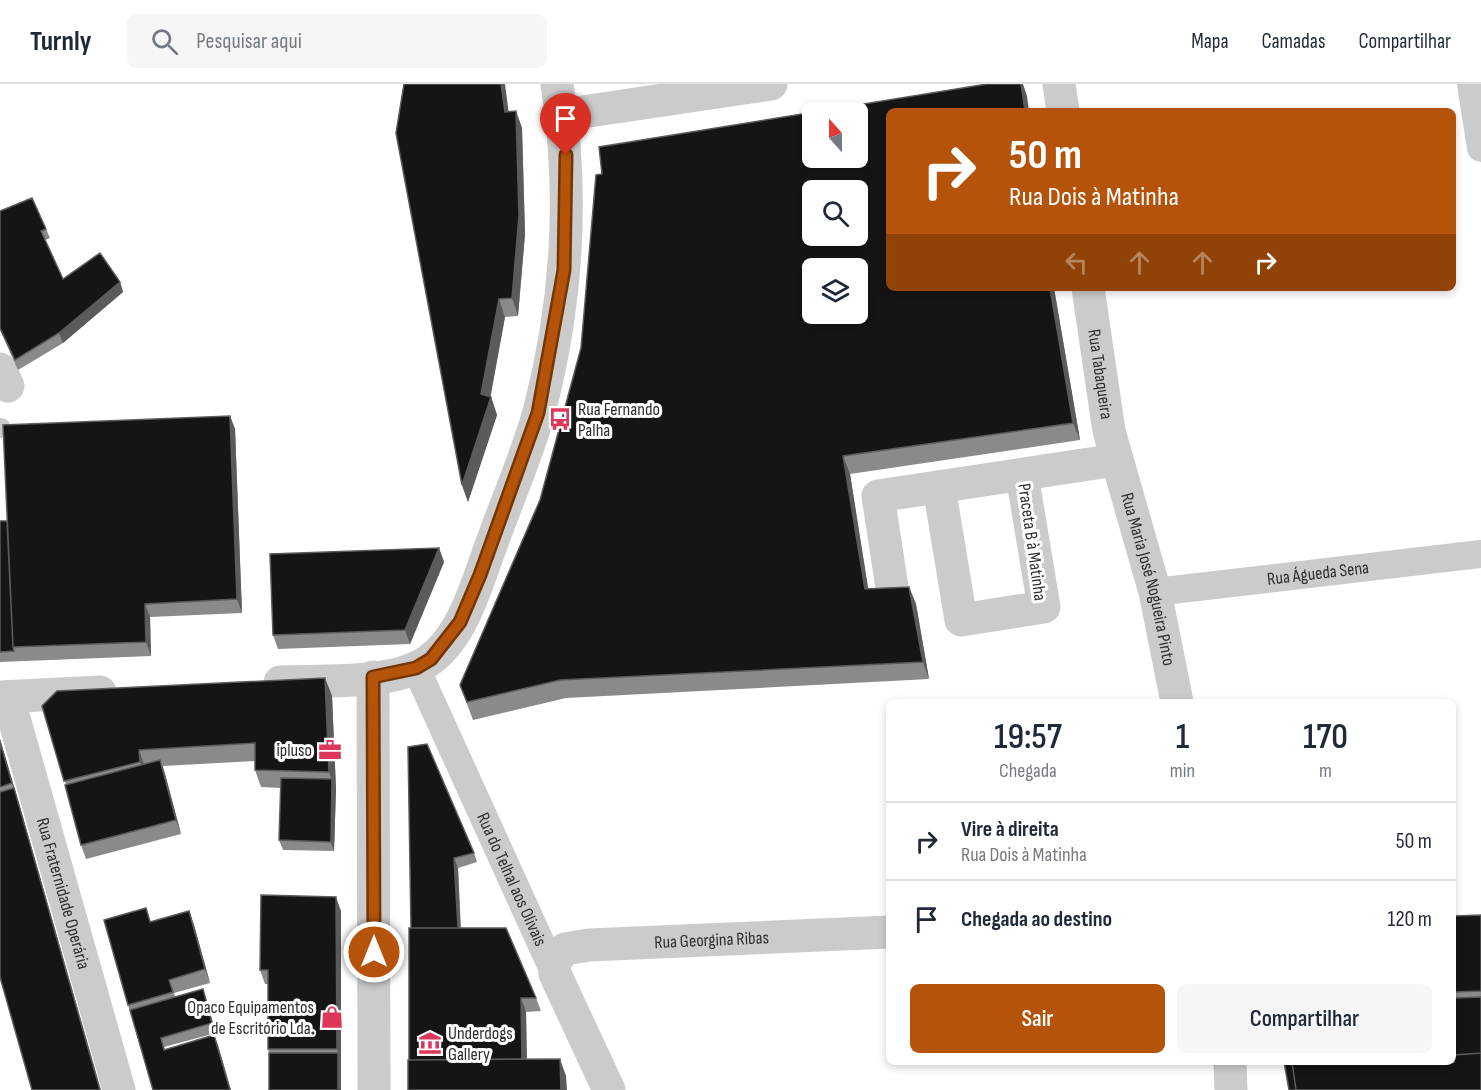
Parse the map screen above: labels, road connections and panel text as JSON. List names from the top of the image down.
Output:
{
  "streets": {
    "street": [
      "Rua Tabaqueira",
      "Praceta B à Matinha",
      "Rua Águeda Sena",
      "Rua Maria José Nogueira Pinto",
      "Rua do Telhal aos Olivais",
      "Rua Fraternidade Operária",
      "Rua Georgina Ribas"
    ]
  },
  "crossings": [
    ["Rua Tabaqueira", "Praceta B à Matinha"],
    ["Rua Tabaqueira", "Rua Maria José Nogueira Pinto"],
    ["Praceta B à Matinha", "Rua Maria José Nogueira Pinto"],
    ["Rua Águeda Sena", "Rua Maria José Nogueira Pinto"],
    ["Rua do Telhal aos Olivais", "Rua Georgina Ribas"]
  ],
  "places": {
    "bus stop": ["Rua Fernando Palha"],
    "office": ["ipluso"],
    "shop": ["Opaco Equipamentos de Escritório Lda."],
    "museum": ["Underdogs Gallery"]
  },
  "north": "top",
  "page": {
    "header": "Turnly",
    "search": "Pesquisar aqui",
    "nav": ["Mapa", "Camadas", "Compartilhar"],
    "turn": ["50 m", "Rua Dois à Matinha"],
    "eta": [
      "19:57",
      "Chegada",
      "1",
      "min",
      "170",
      "m"
    ],
    "list": [
      {
        "name": "Vire à direita",
        "note": "Rua Dois à Matinha",
        "value": "50 m"
      },
      {
        "name": "Chegada ao destino",
        "value": "120 m"
      }
    ],
    "buttons": ["Sair", "Compartilhar"]
  }
}
